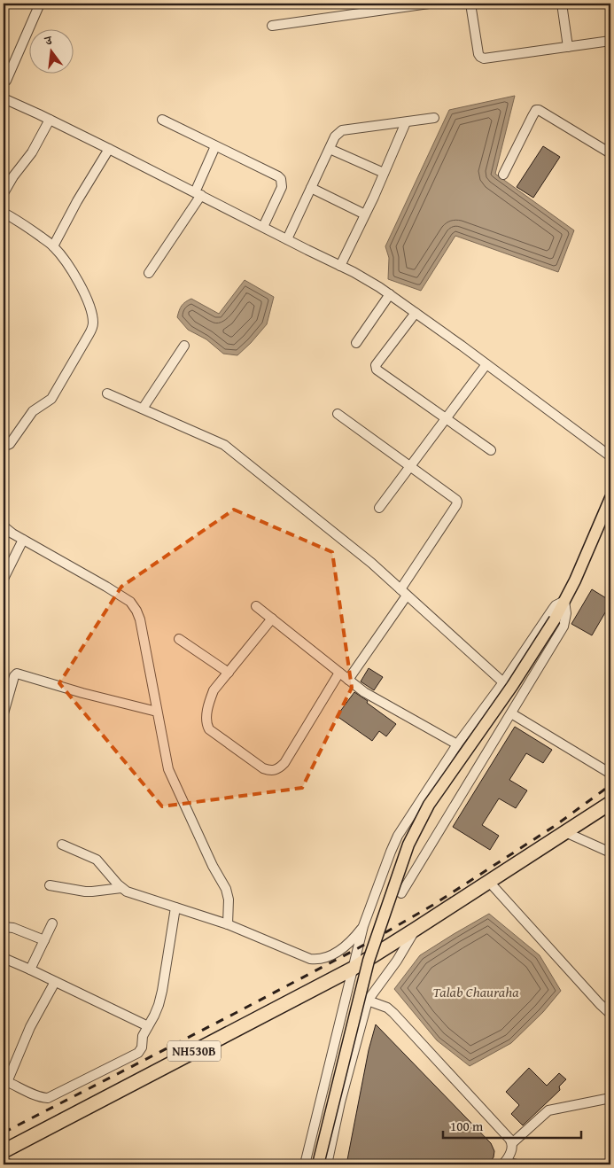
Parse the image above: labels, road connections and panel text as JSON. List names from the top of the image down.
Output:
{
  "streets": {
    "highway": ["NH530B"]
  },
  "water": ["Talab Chauraha"],
  "scale_bar": "100 m",
  "north": "top"
}
